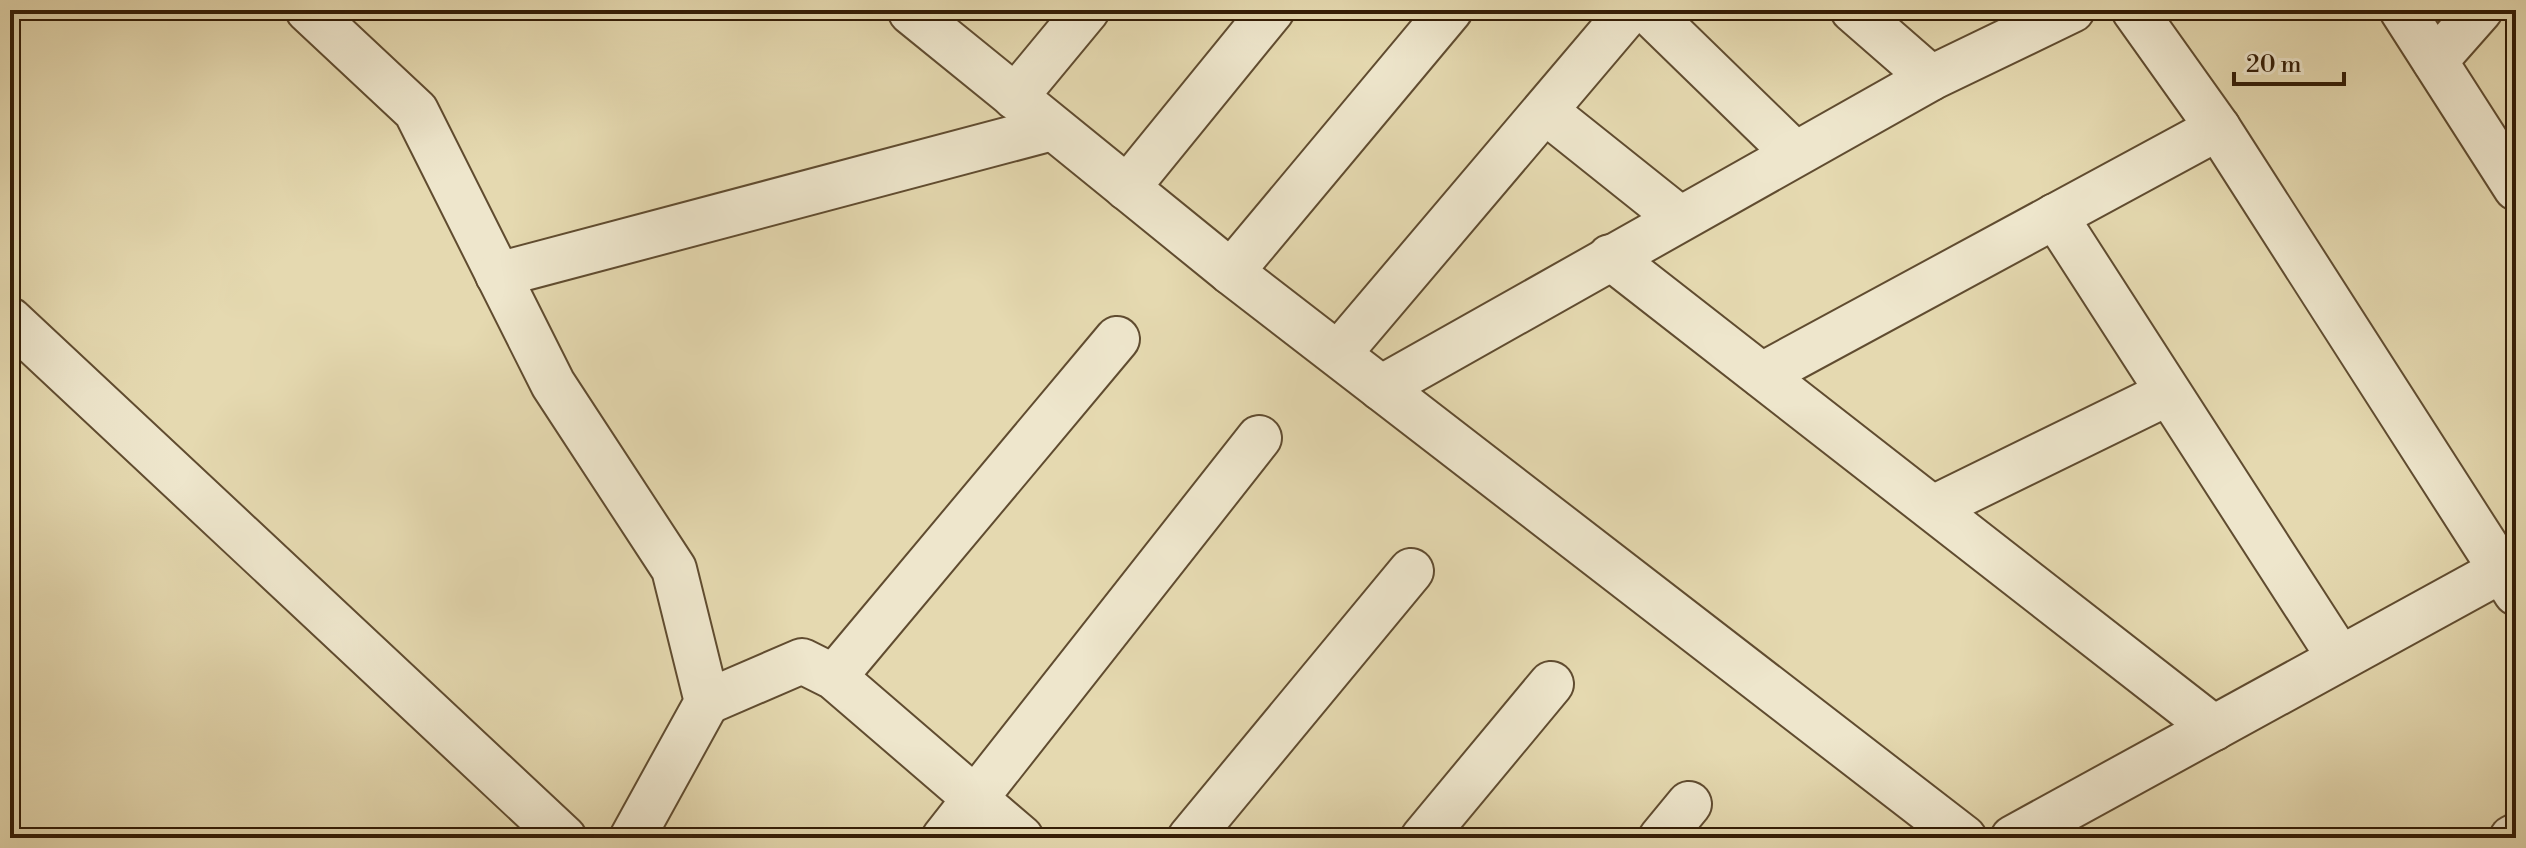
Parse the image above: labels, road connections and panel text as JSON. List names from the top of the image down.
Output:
{
  "scale_bar": "20 m"
}
